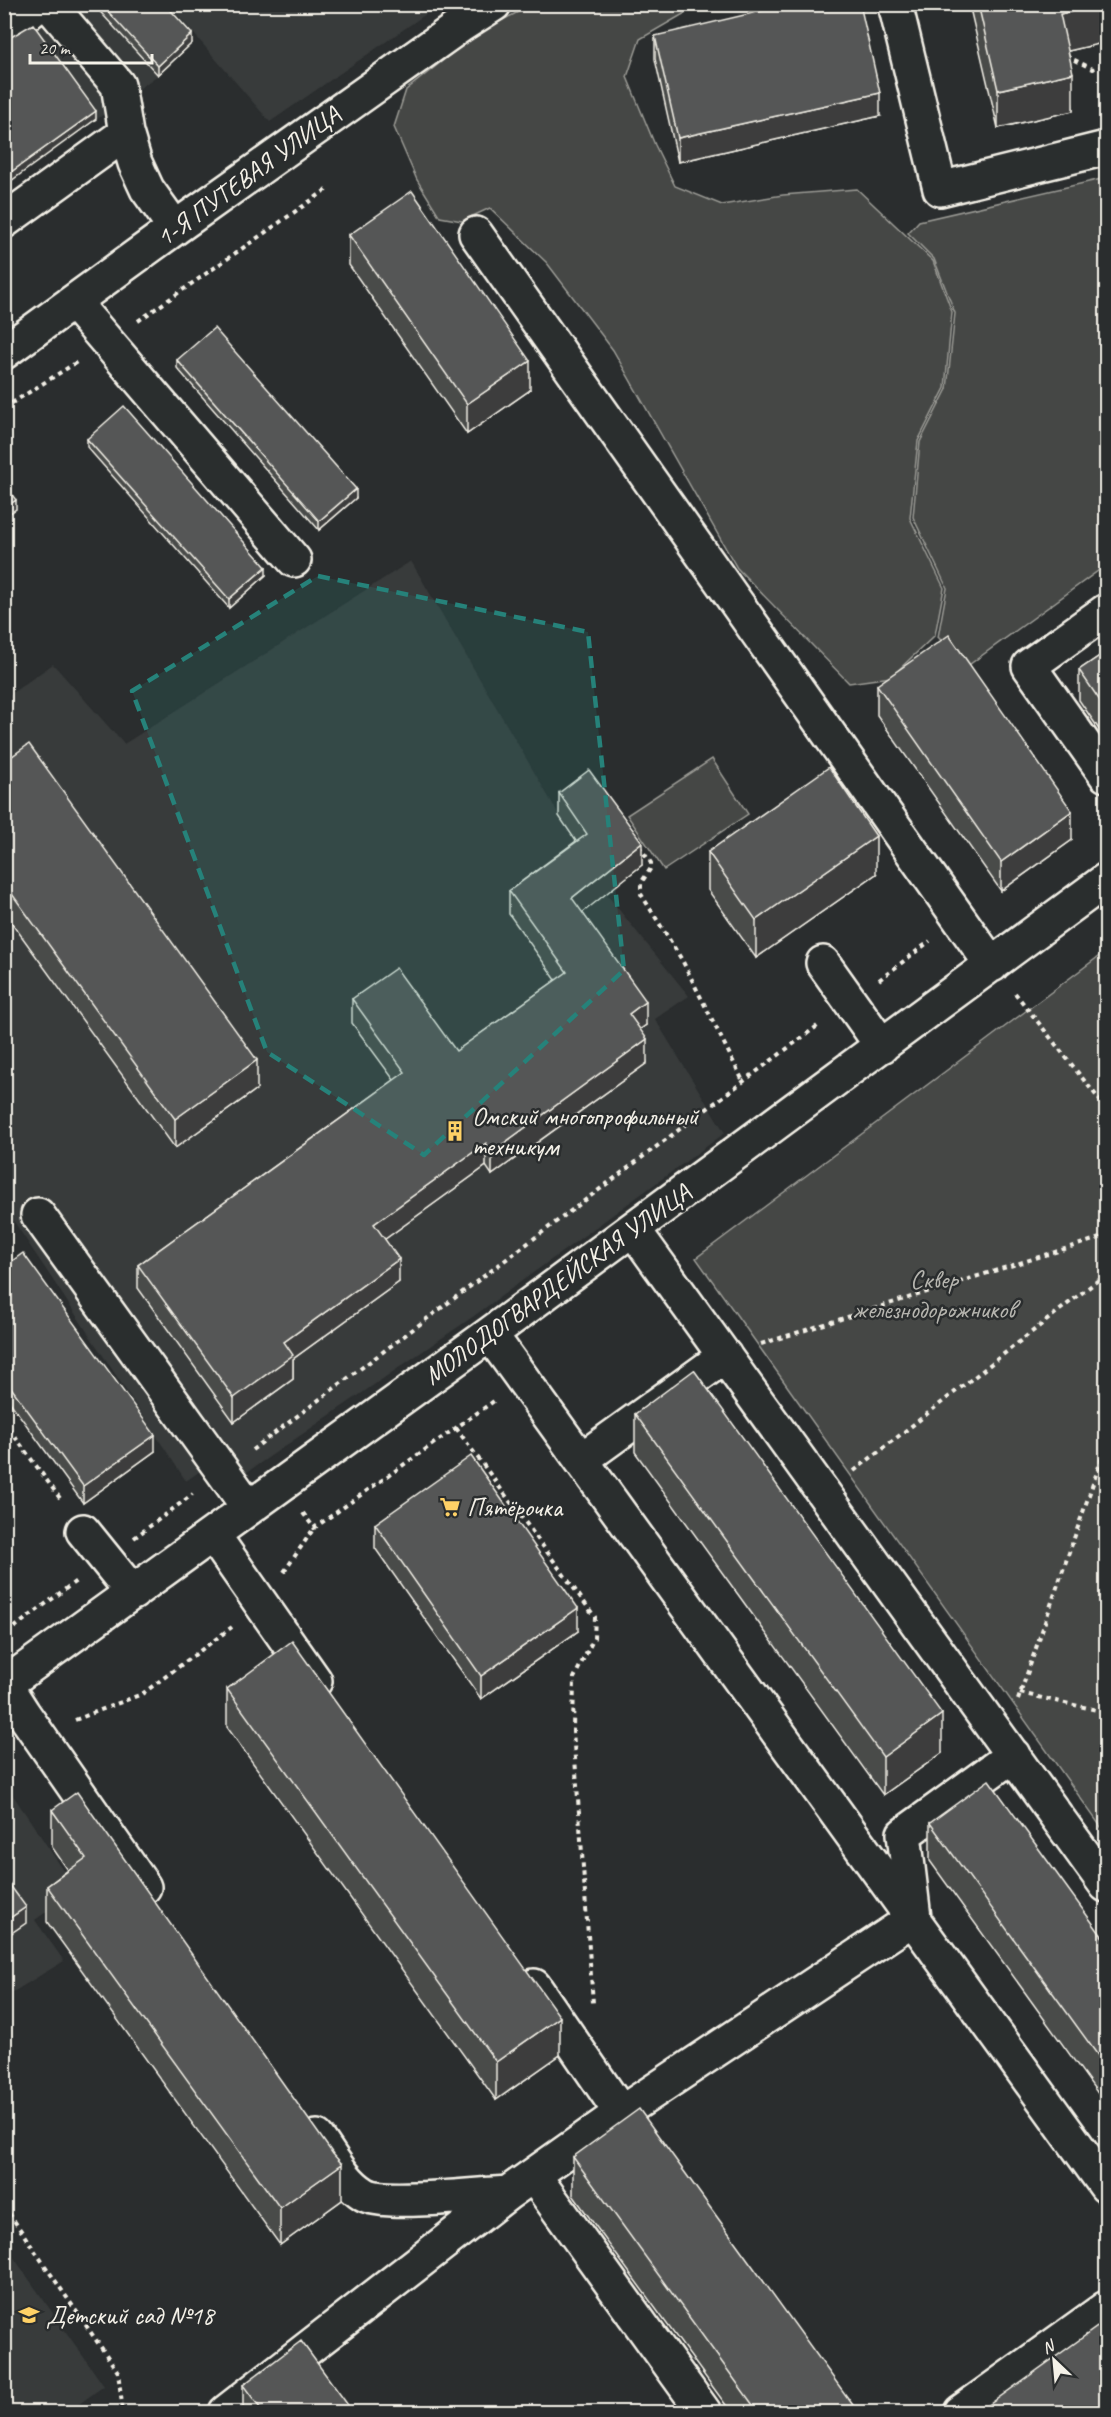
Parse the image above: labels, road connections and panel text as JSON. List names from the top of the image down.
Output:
{
  "streets": {
    "street": ["1-Я ПУТЕВАЯ УЛИЦА", "МОЛОДОГВАРДЕЙСКАЯ УЛИЦА"]
  },
  "parks": ["Сквер железнодорожников"],
  "places": {
    "building": ["Омский многопрофильный техникум"],
    "supermarket": ["Пятёрочка"],
    "school or university": ["Детский сад №18"]
  },
  "scale_bar": "20 m",
  "north": "top left"
}
